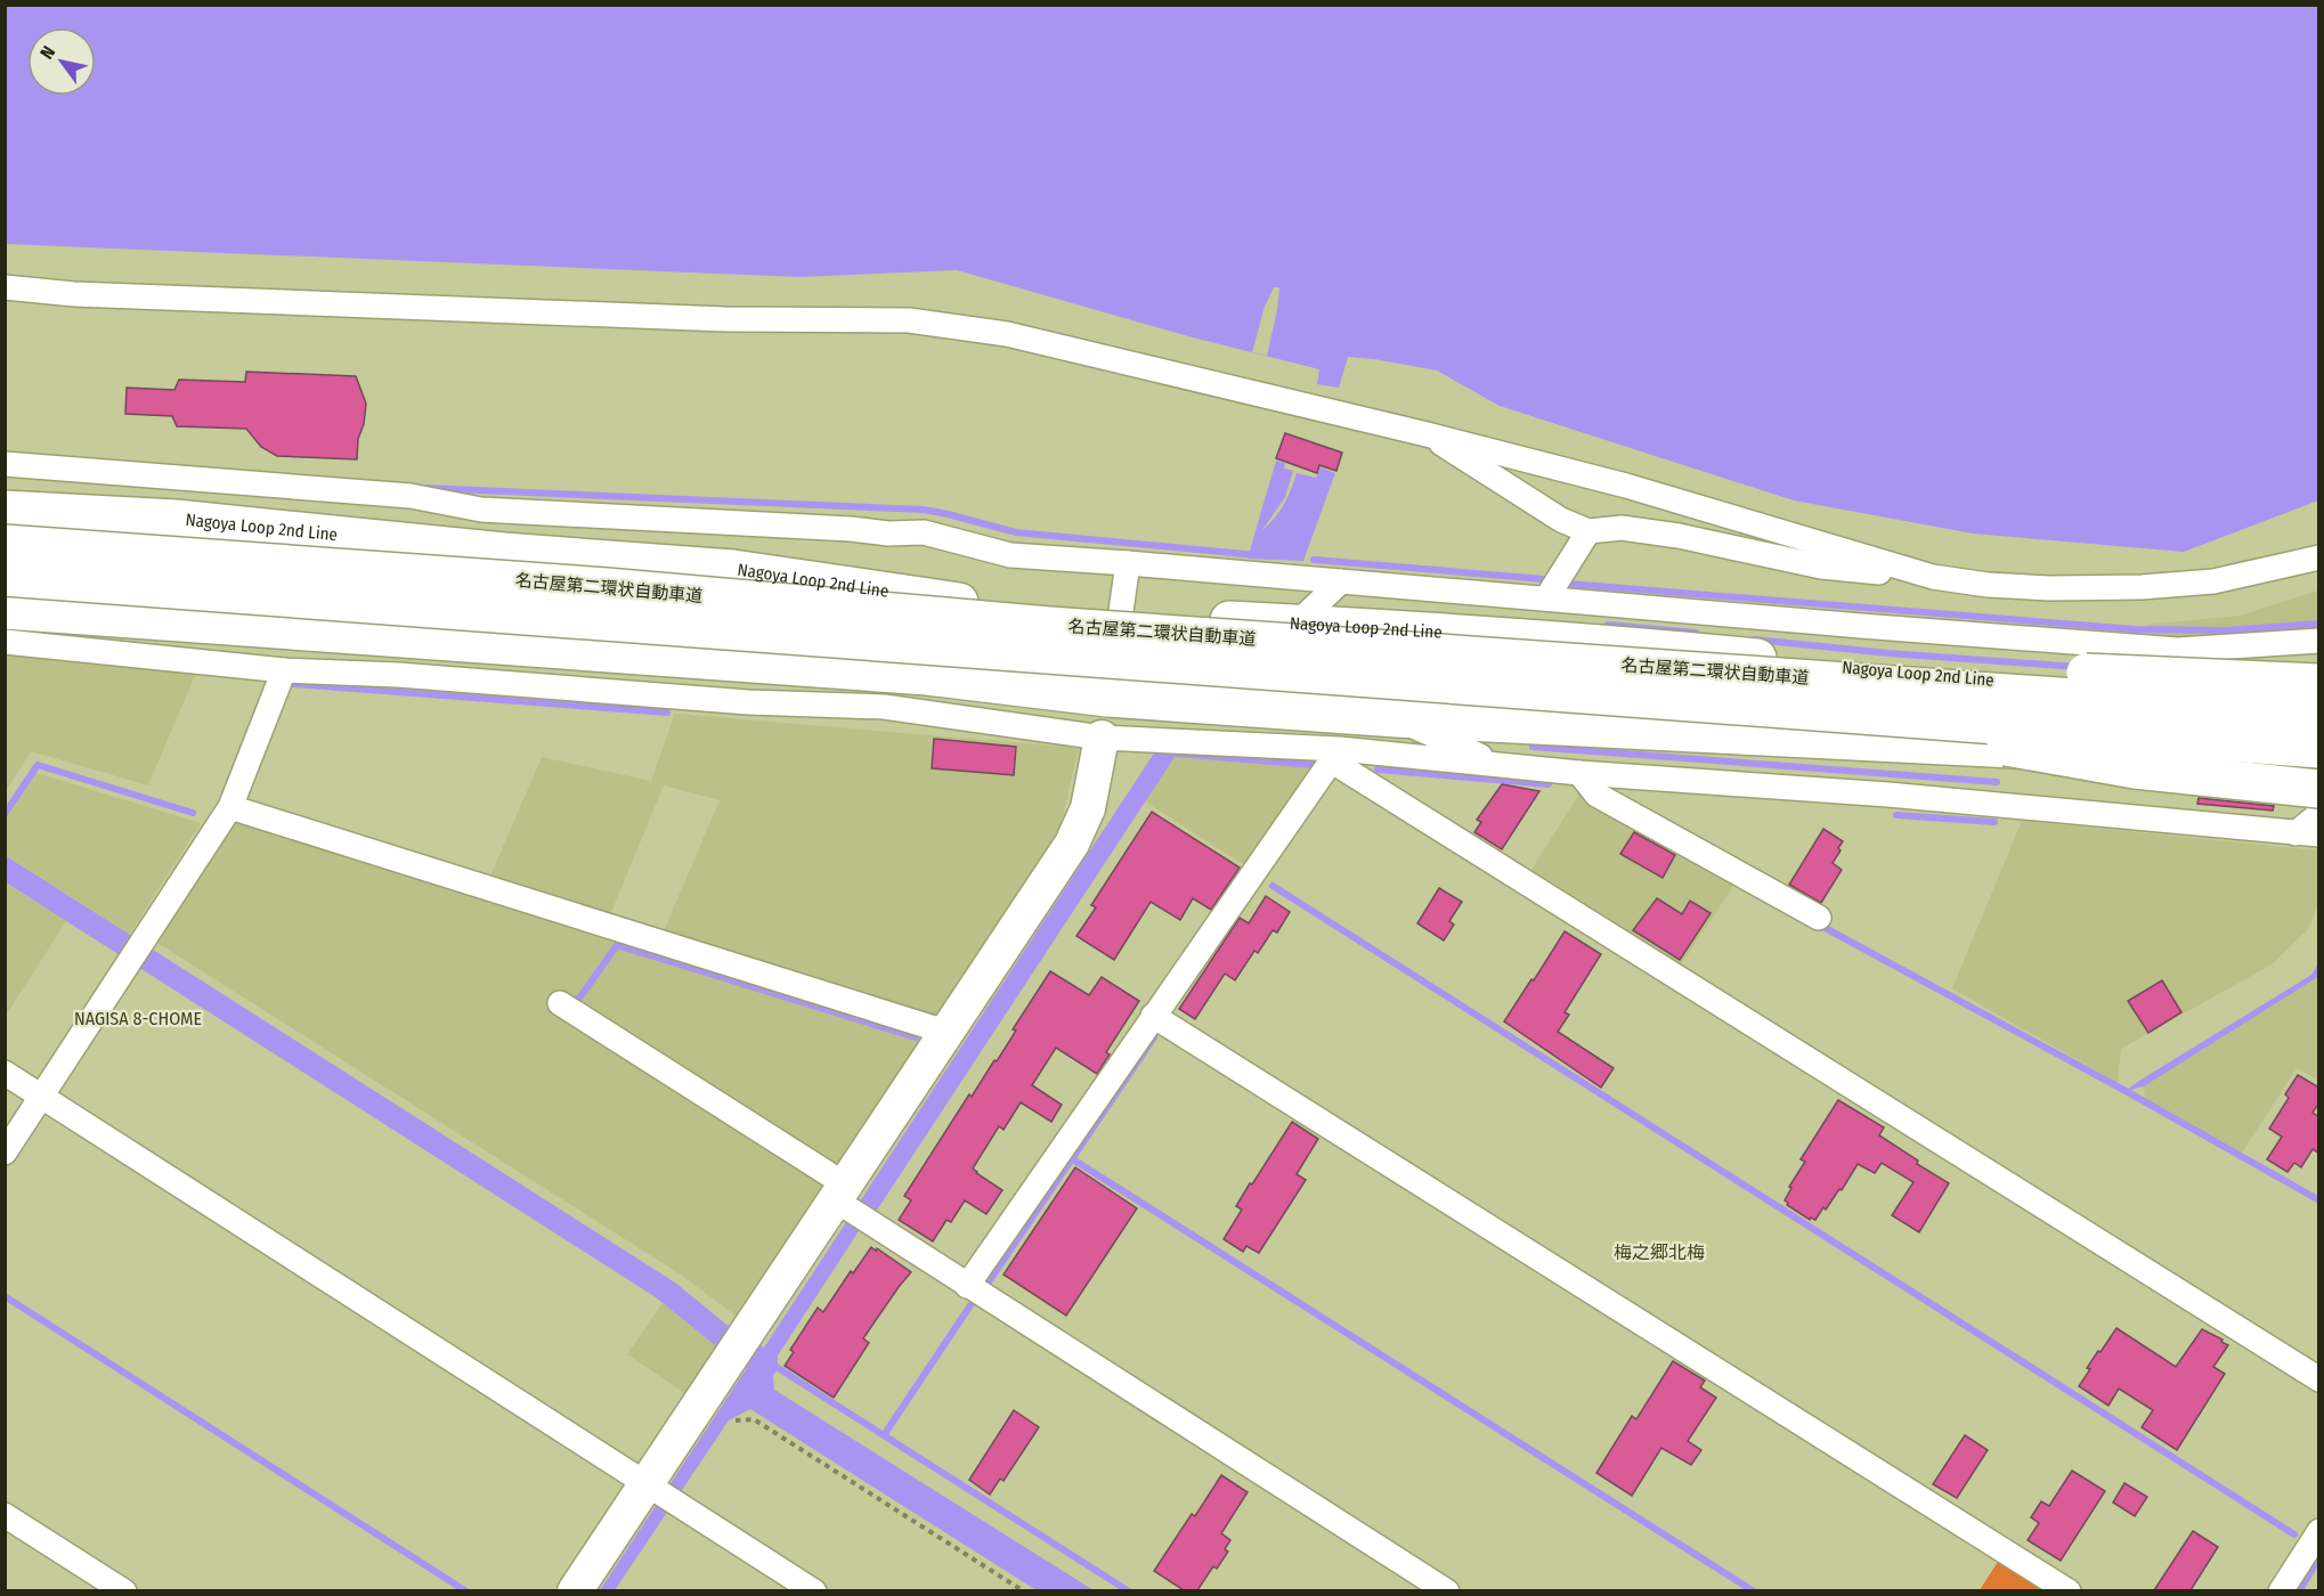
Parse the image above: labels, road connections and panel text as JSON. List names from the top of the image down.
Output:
{
  "streets": {
    "highway": ["Nagoya Loop 2nd Line", "名古屋第二環状自動車道"]
  },
  "districts": ["NAGISA 8-CHOME", "梅之郷北梅"],
  "north": "top left"
}
